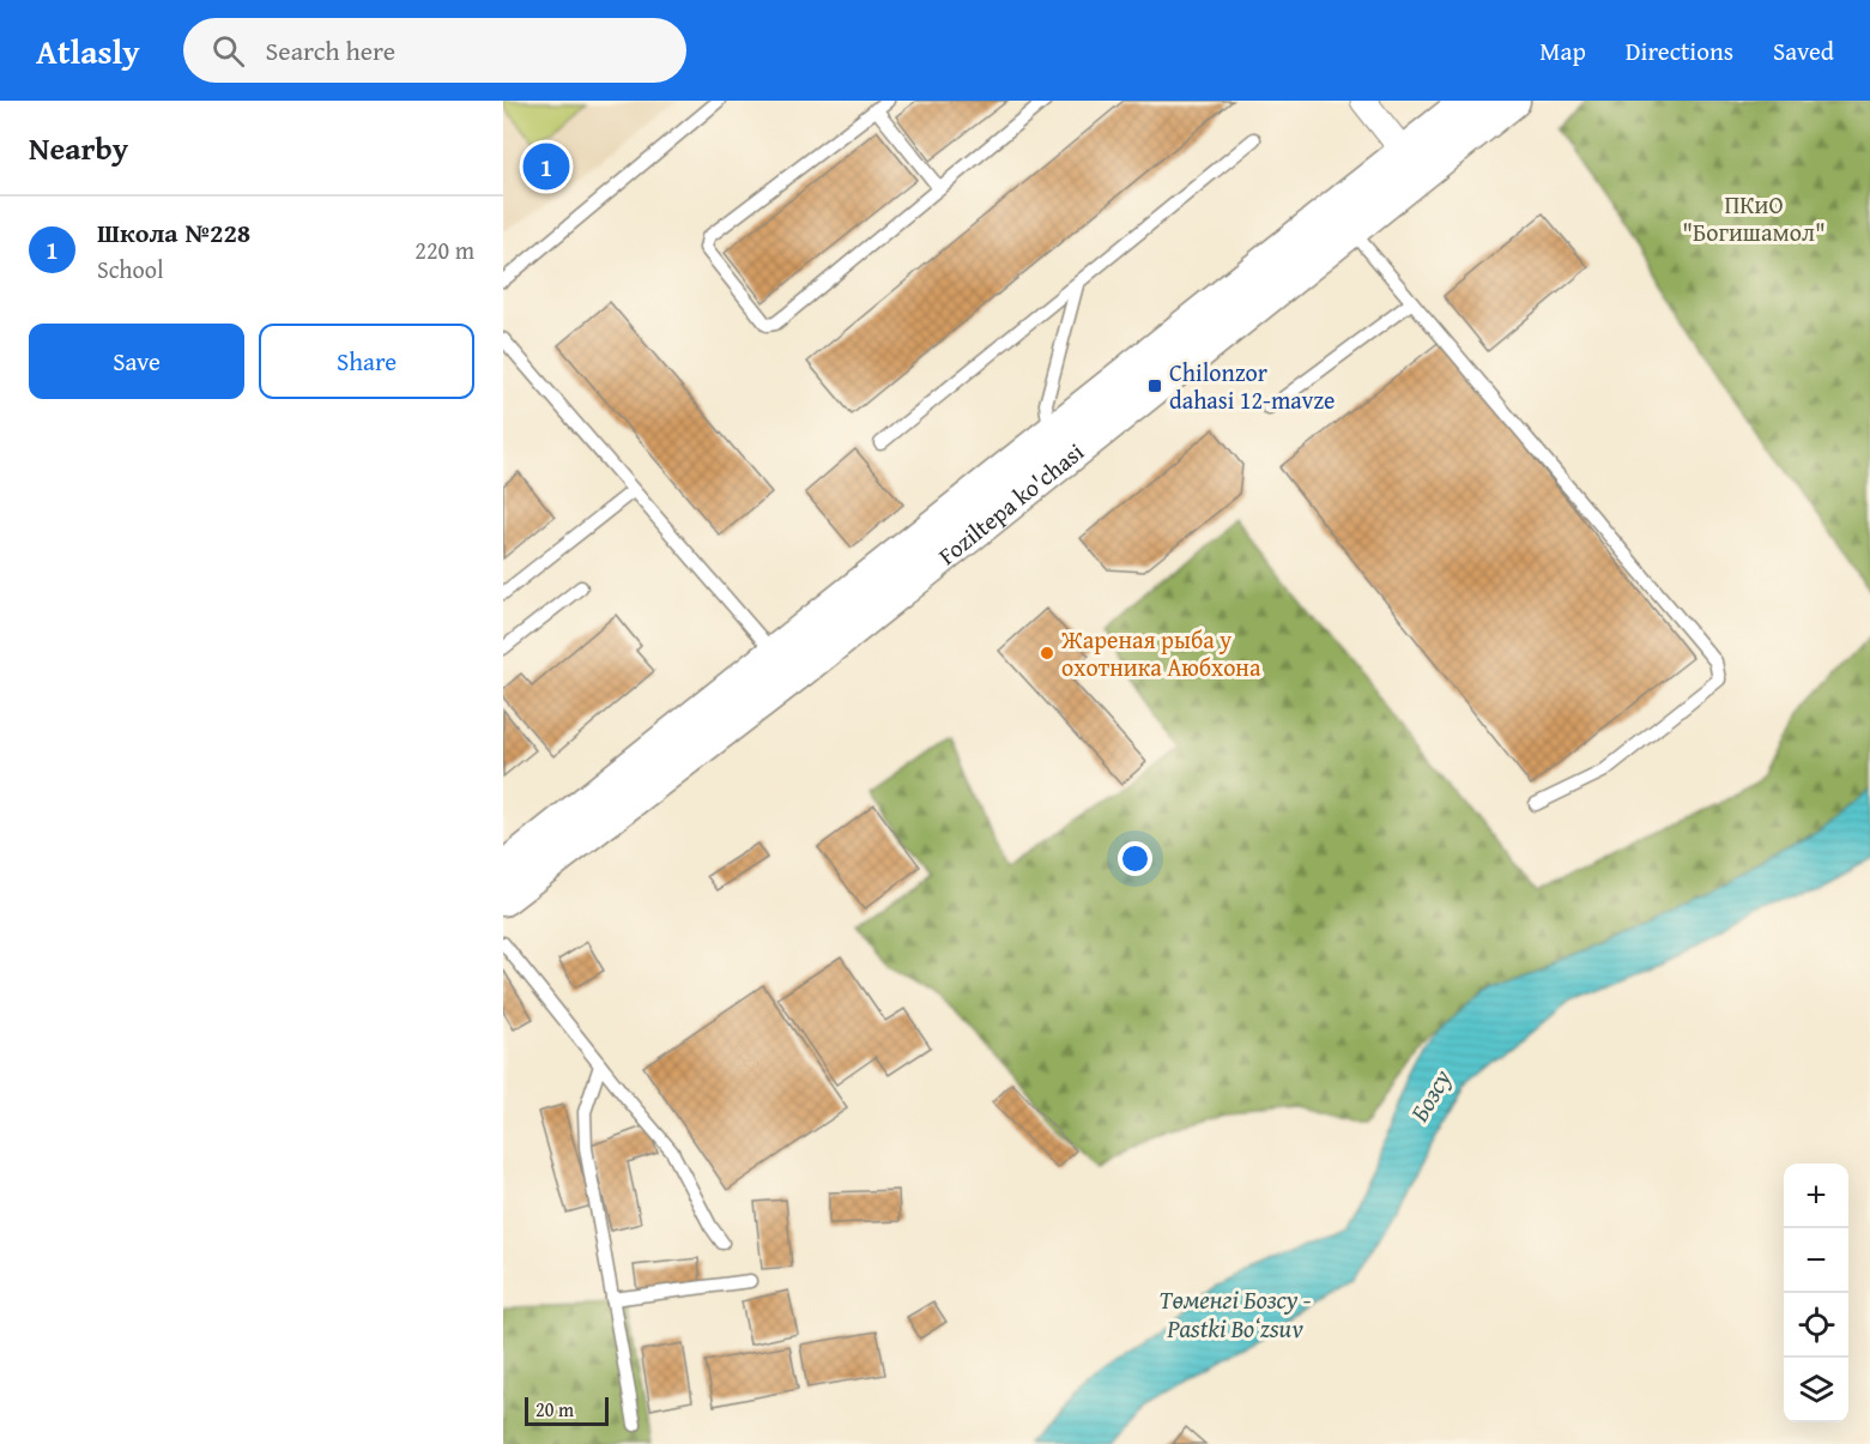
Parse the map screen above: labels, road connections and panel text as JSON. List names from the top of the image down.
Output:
{
  "streets": {
    "main road": ["Foziltepa ko'chasi"]
  },
  "water": ["Бозсу", "Төменгі Бозсу - Pastki Boʻzsuv"],
  "parks": ["ПКиО \"Богишамол\""],
  "places": {
    "transit": ["Chilonzor dahasi 12-mavze"],
    "other": ["Жареная рыба у охотника Аюбхона"]
  },
  "scale_bar": "20 m",
  "page": {
    "header": "Atlasly",
    "search": "Search here",
    "nav": ["Map", "Directions", "Saved"],
    "heading": "Nearby",
    "pins": "1",
    "list": [
      {
        "mark": "1",
        "name": "Школа №228",
        "note": "School",
        "value": "220 m"
      }
    ],
    "buttons": ["Save", "Share"],
    "map_buttons": ["+", "−"],
    "scale": "20 m"
  }
}
